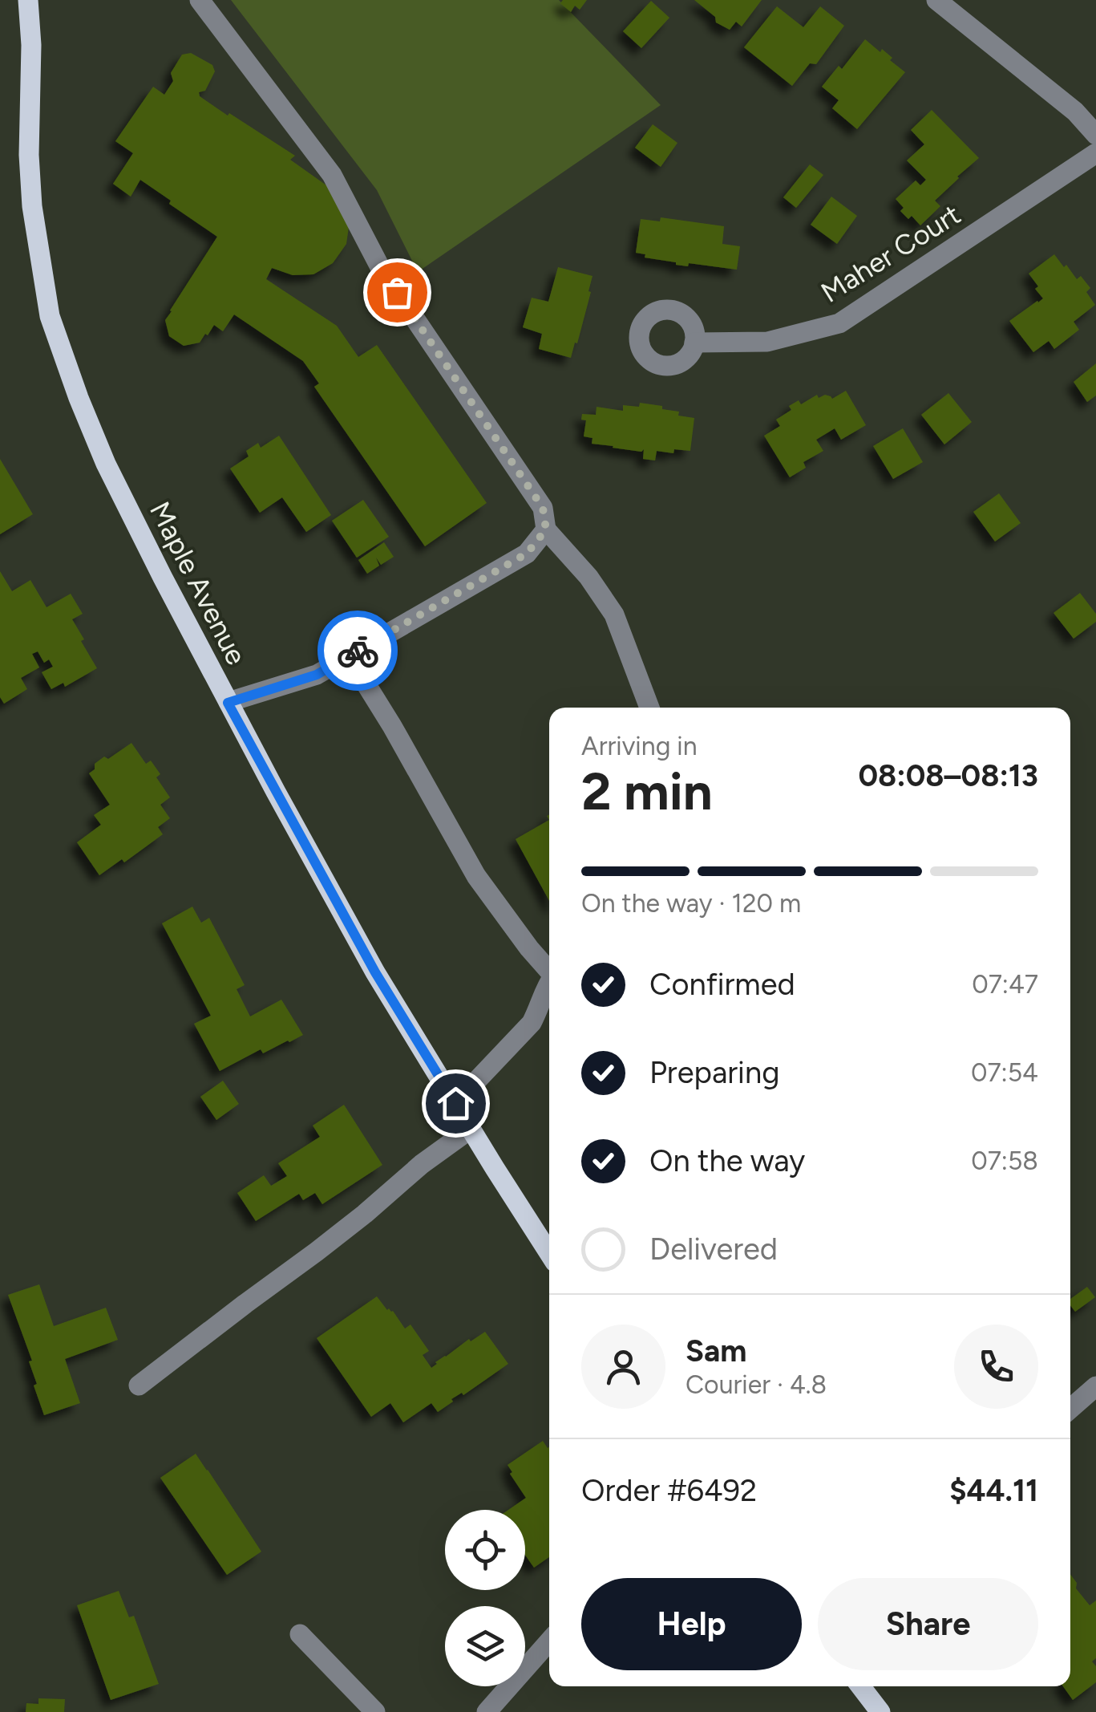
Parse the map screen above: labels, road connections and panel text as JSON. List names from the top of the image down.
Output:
{
  "streets": {
    "main road": ["Maple Avenue"],
    "street": ["Maher Court"]
  },
  "page": {
    "heading": ["2 min", "Arriving in", "08:08–08:13"],
    "panel": [
      "Sam",
      "Courier · 4.8",
      "Order #6492",
      "$44.11"
    ],
    "bar": "On the way · 120 m",
    "list": [
      ["Confirmed", "07:47"],
      ["Preparing", "07:54"],
      ["On the way", "07:58"],
      "Delivered"
    ],
    "buttons": ["Help", "Share"]
  }
}
